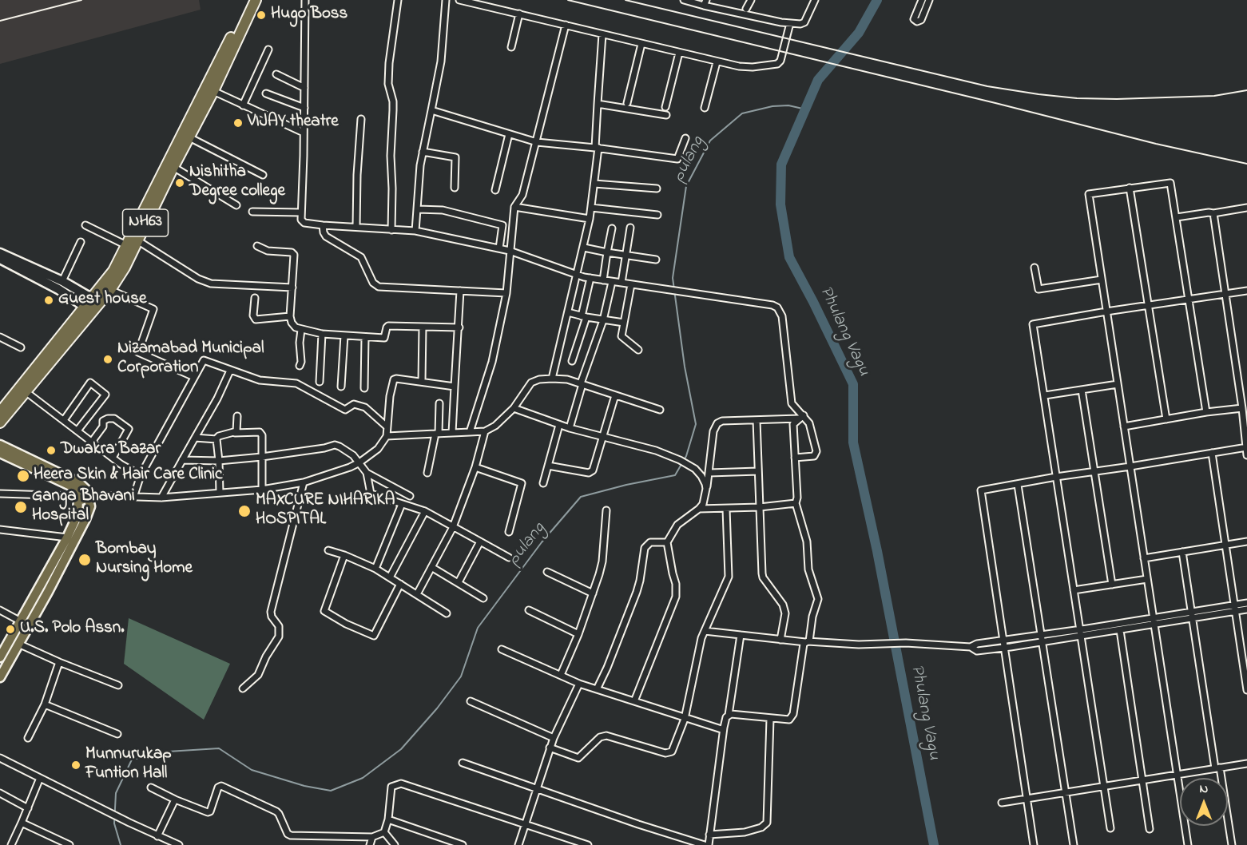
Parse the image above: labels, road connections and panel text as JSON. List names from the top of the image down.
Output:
{
  "streets": {
    "highway": ["NH63"]
  },
  "water": ["pulang", "Phulang Vagu"],
  "places": [
    "Hugo Boss",
    "VIJAY theatre",
    "Nishitha Degree college",
    "Guest house",
    "Nizamabad Municipal Corporation",
    "Dwakra Bazar",
    "Heera Skin & Hair Care Clinic",
    "Ganga Bhavani Hospital",
    "MAXCURE NIHARIKA HOSPITAL",
    "Bombay Nursing Home",
    "U.S. Polo Assn.",
    "Munnurukap Funtion Hall"
  ],
  "north": "top"
}
